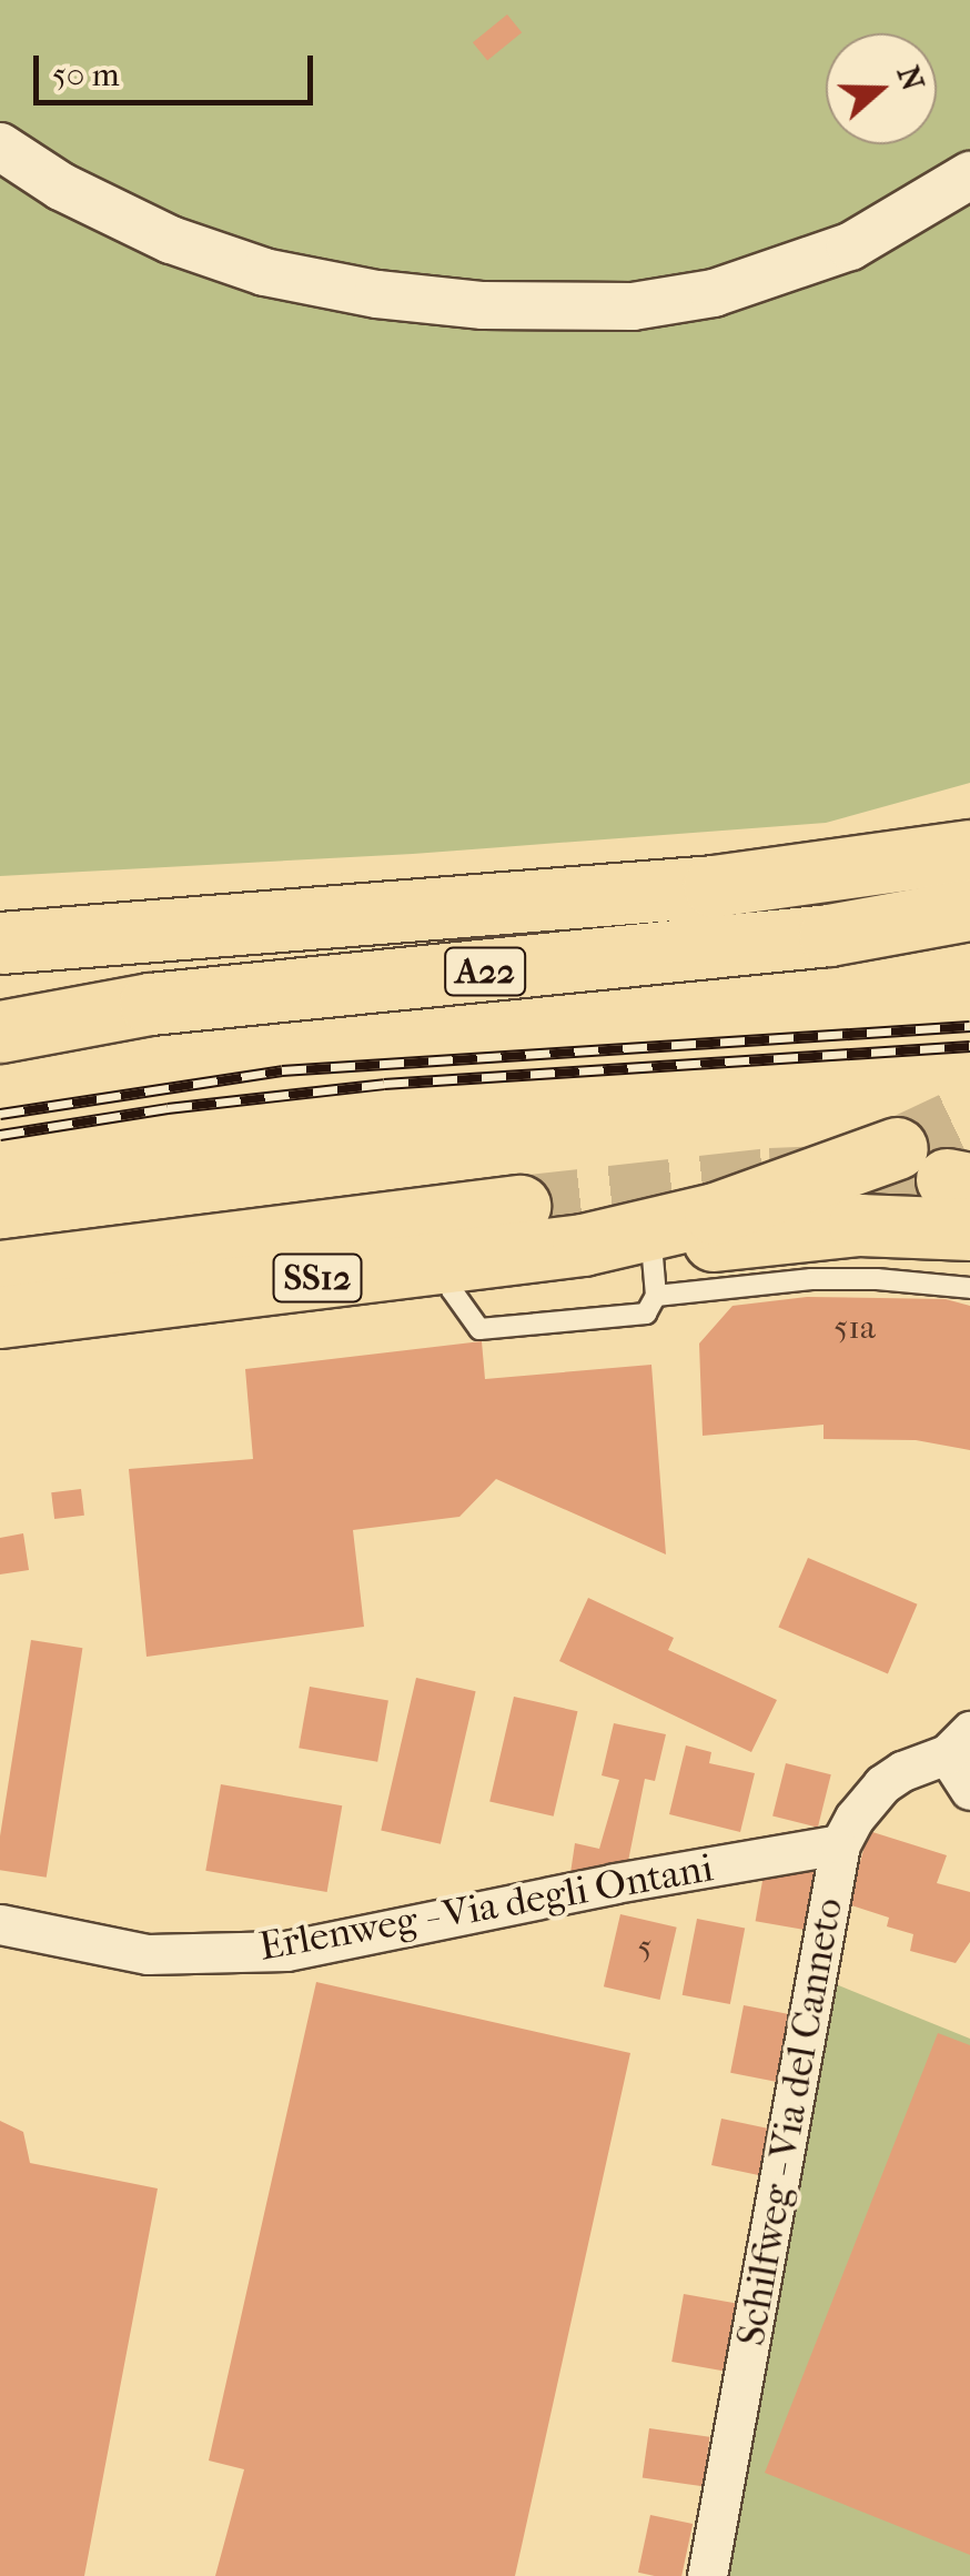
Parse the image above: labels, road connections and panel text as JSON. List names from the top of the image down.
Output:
{
  "streets": {
    "main road": ["A22", "SS12"],
    "street": ["Erlenweg - Via degli Ontani", "Schilfweg - Via del Canneto"]
  },
  "crossings": [
    ["Erlenweg - Via degli Ontani", "Schilfweg - Via del Canneto"]
  ],
  "house_numbers": ["51a", "5"],
  "scale_bar": "50 m",
  "north": "right"
}
